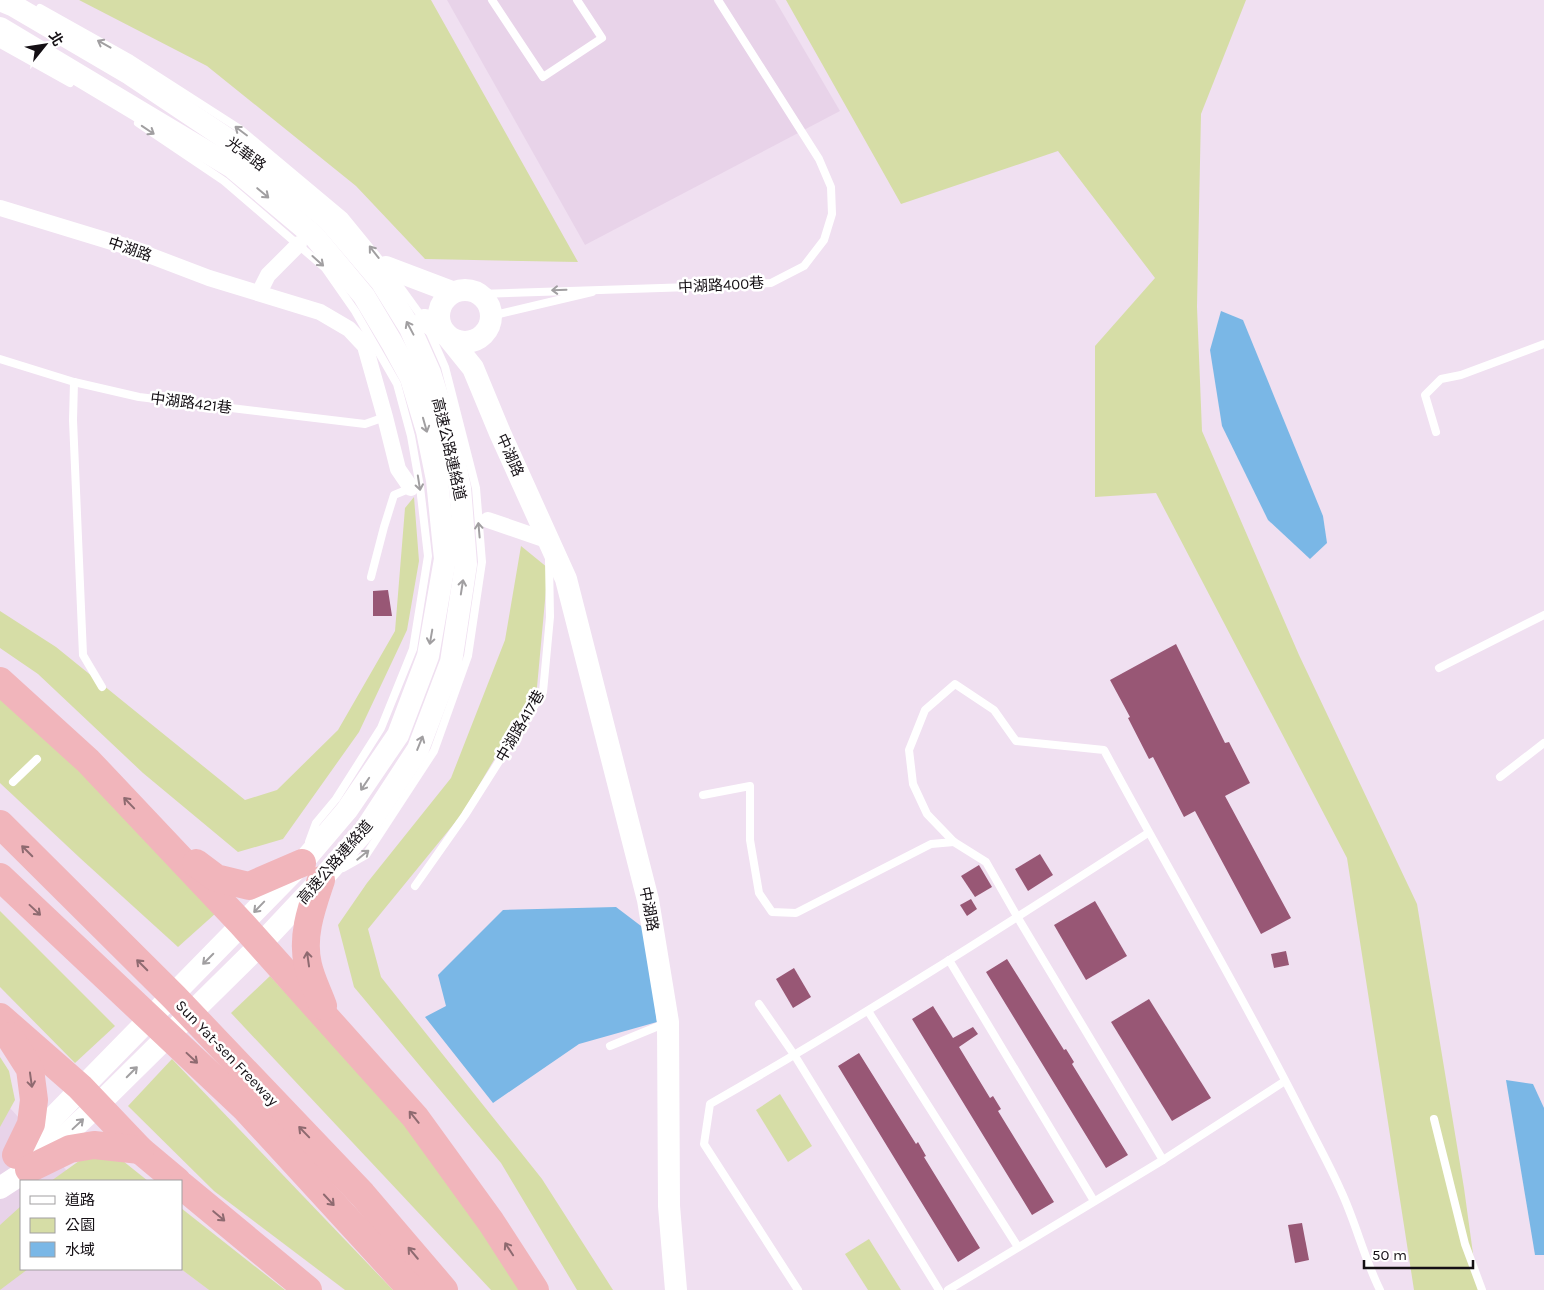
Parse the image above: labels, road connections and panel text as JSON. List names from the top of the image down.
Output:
{
  "streets": {
    "highway": ["Sun Yat-sen Freeway"],
    "street": ["光華路", "中湖路", "高速公路連絡道"],
    "lane": ["中湖路400巷", "中湖路421巷", "中湖路417巷"]
  },
  "crossings": [
    ["光華路", "高速公路連絡道"],
    ["中湖路", "中湖路400巷"],
    ["中湖路", "中湖路421巷"],
    ["中湖路", "中湖路417巷"]
  ],
  "legend": ["道路", "公園", "水域"],
  "scale_bar": "50 m",
  "north": "top right"
}
